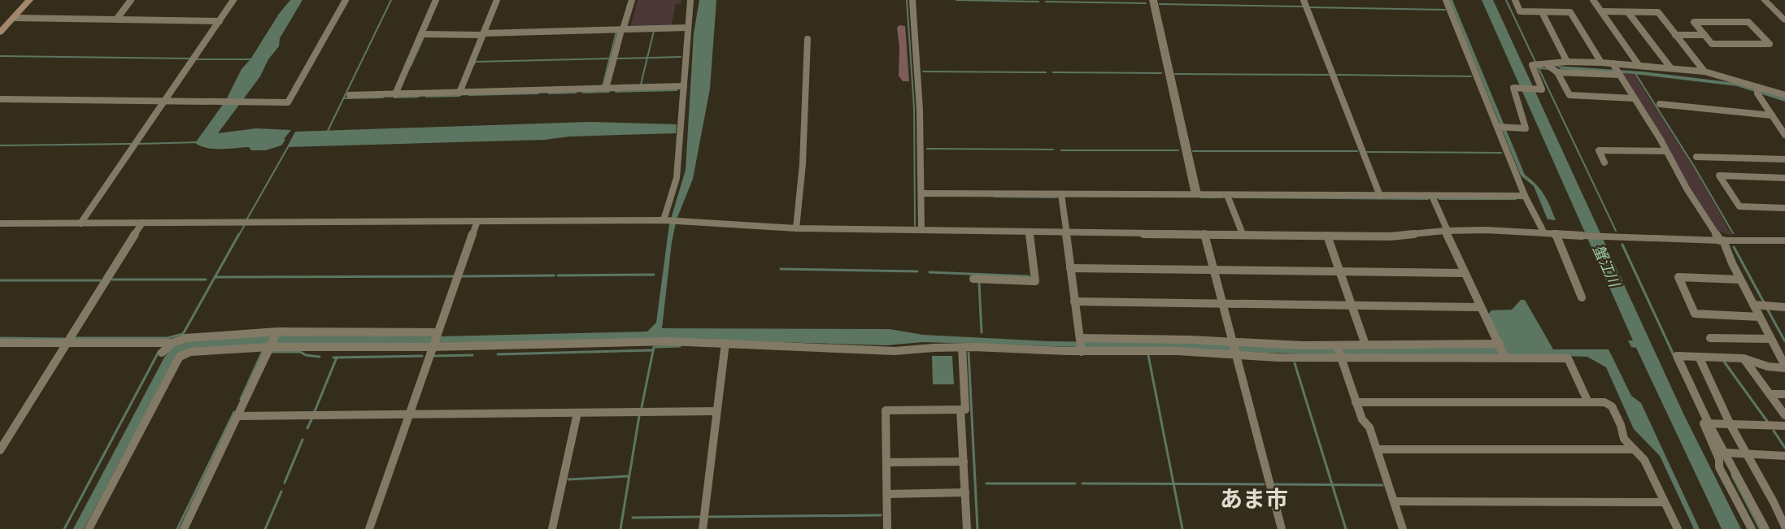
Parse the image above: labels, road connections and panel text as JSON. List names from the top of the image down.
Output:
{
  "districts": ["あま市"],
  "water": ["蟹江川"]
}
